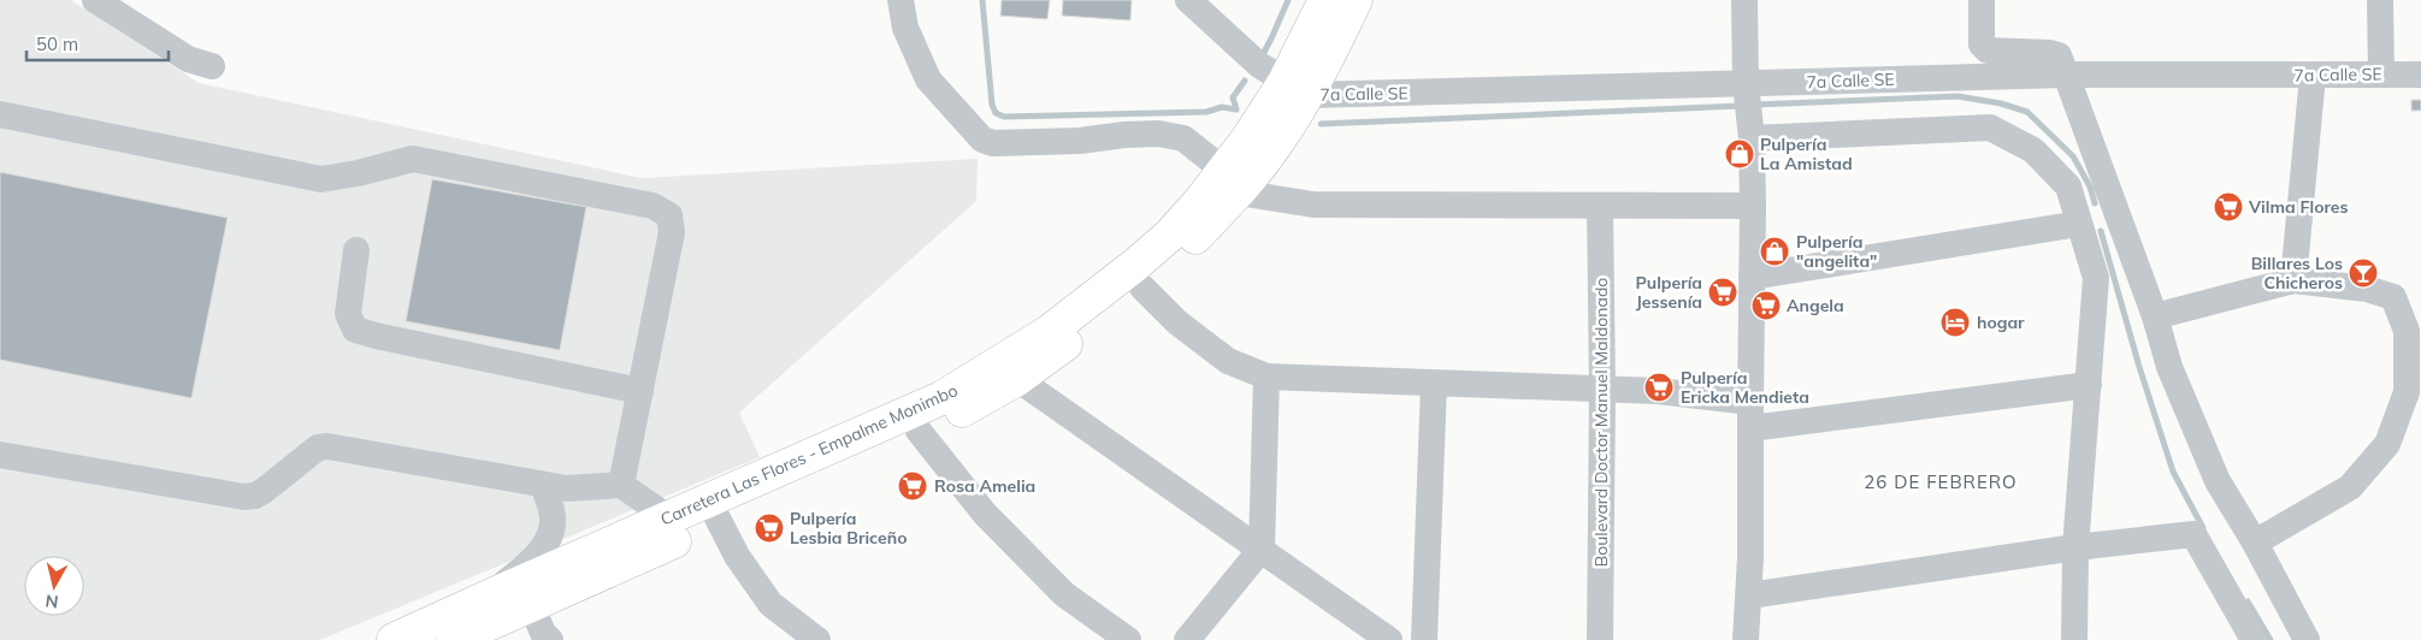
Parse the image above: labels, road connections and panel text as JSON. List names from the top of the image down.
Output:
{
  "streets": {
    "highway": ["Carretera Las Flores - Empalme Monimbo"],
    "street": ["7a Calle SE", "Boulevard Doctor Manuel Maldonado"]
  },
  "crossings": [
    ["7a Calle SE", "Carretera Las Flores - Empalme Monimbo"]
  ],
  "districts": ["26 DE FEBRERO"],
  "places": {
    "shop": ["Pulpería La Amistad", "Pulpería \"angelita\""],
    "supermarket": [
      "Vilma Flores",
      "Pulpería Jessenía",
      "Angela",
      "Pulpería Ericka Mendieta",
      "Rosa Amelia",
      "Pulpería Lesbia Briceño"
    ],
    "bar": ["Billares Los Chicheros"],
    "hotel": ["hogar"]
  },
  "scale_bar": "50 m",
  "north": "bottom"
}
